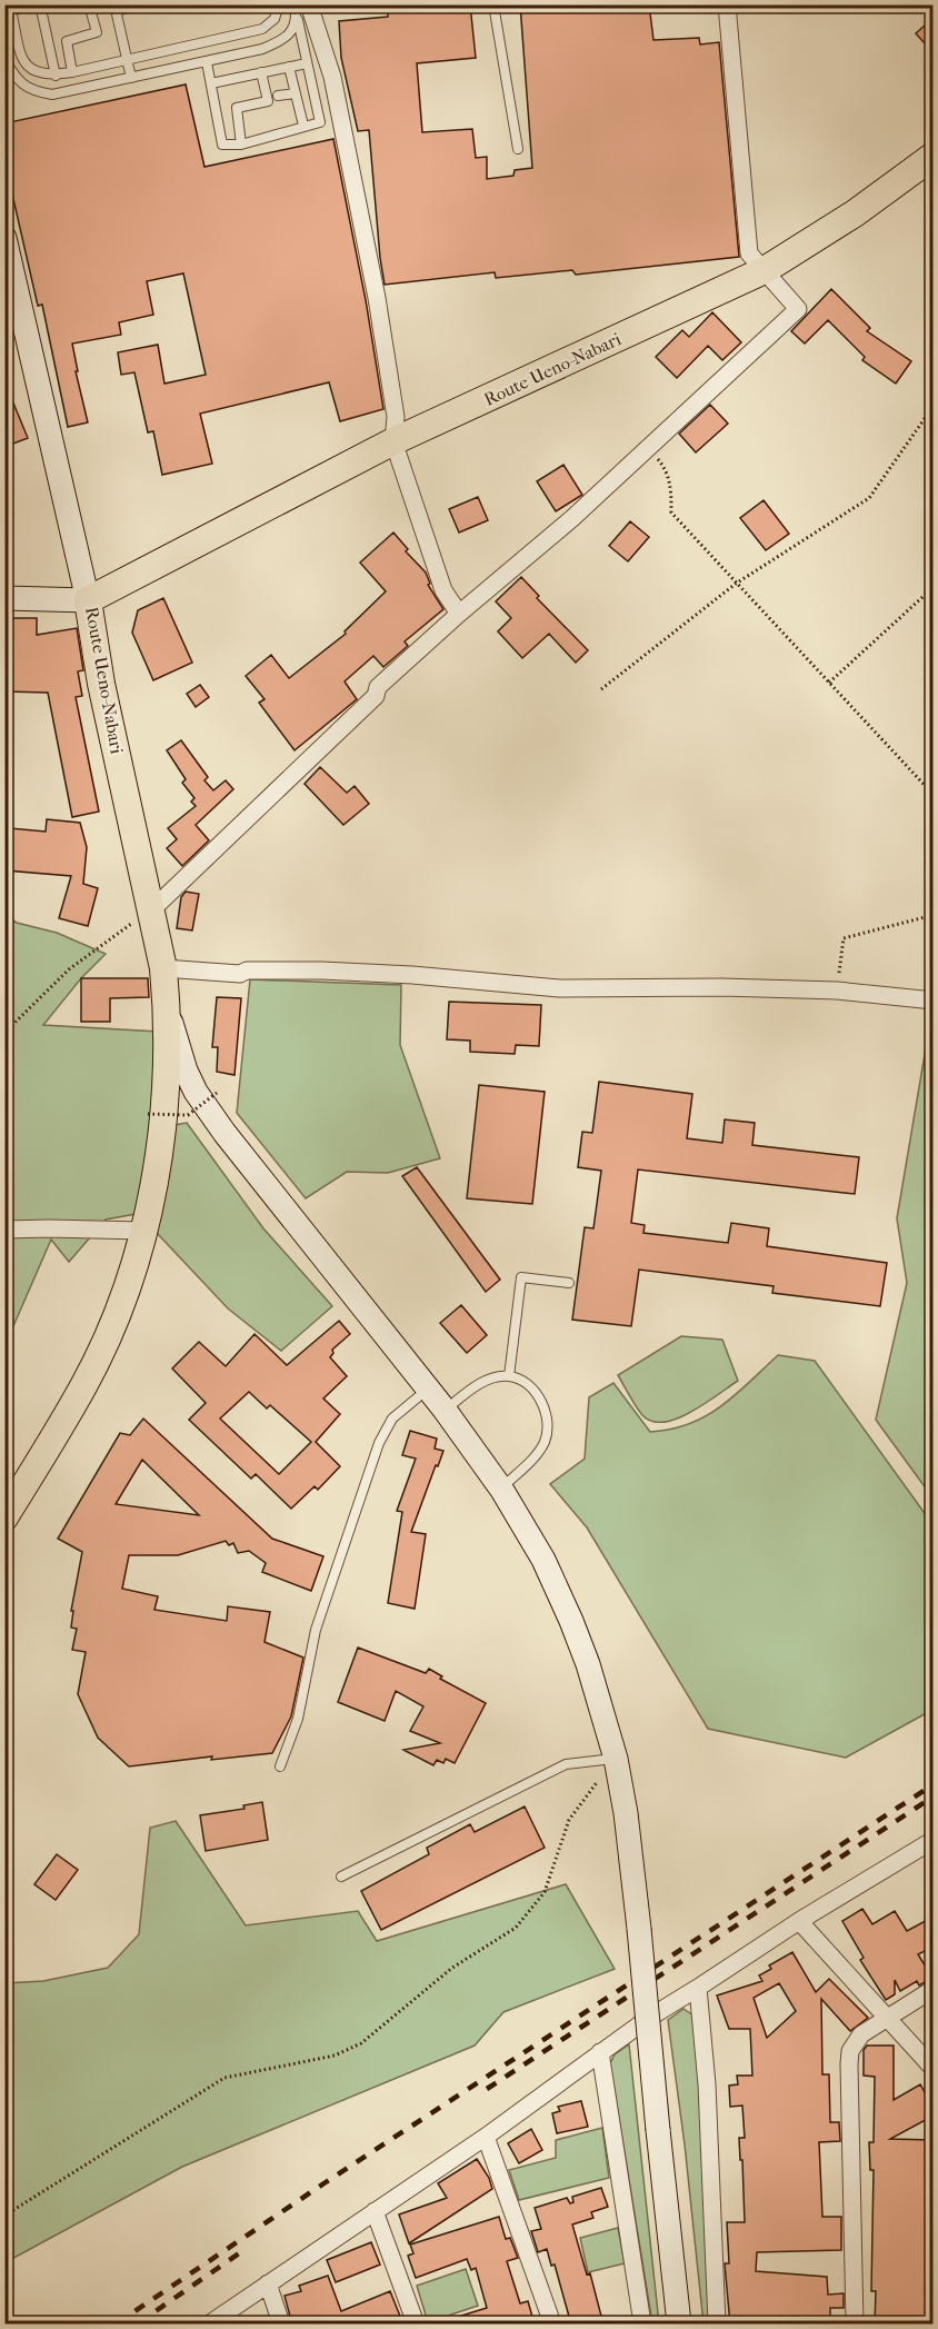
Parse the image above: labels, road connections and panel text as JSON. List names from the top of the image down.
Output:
{
  "streets": {
    "main road": ["Route Ueno-Nabari"]
  }
}
